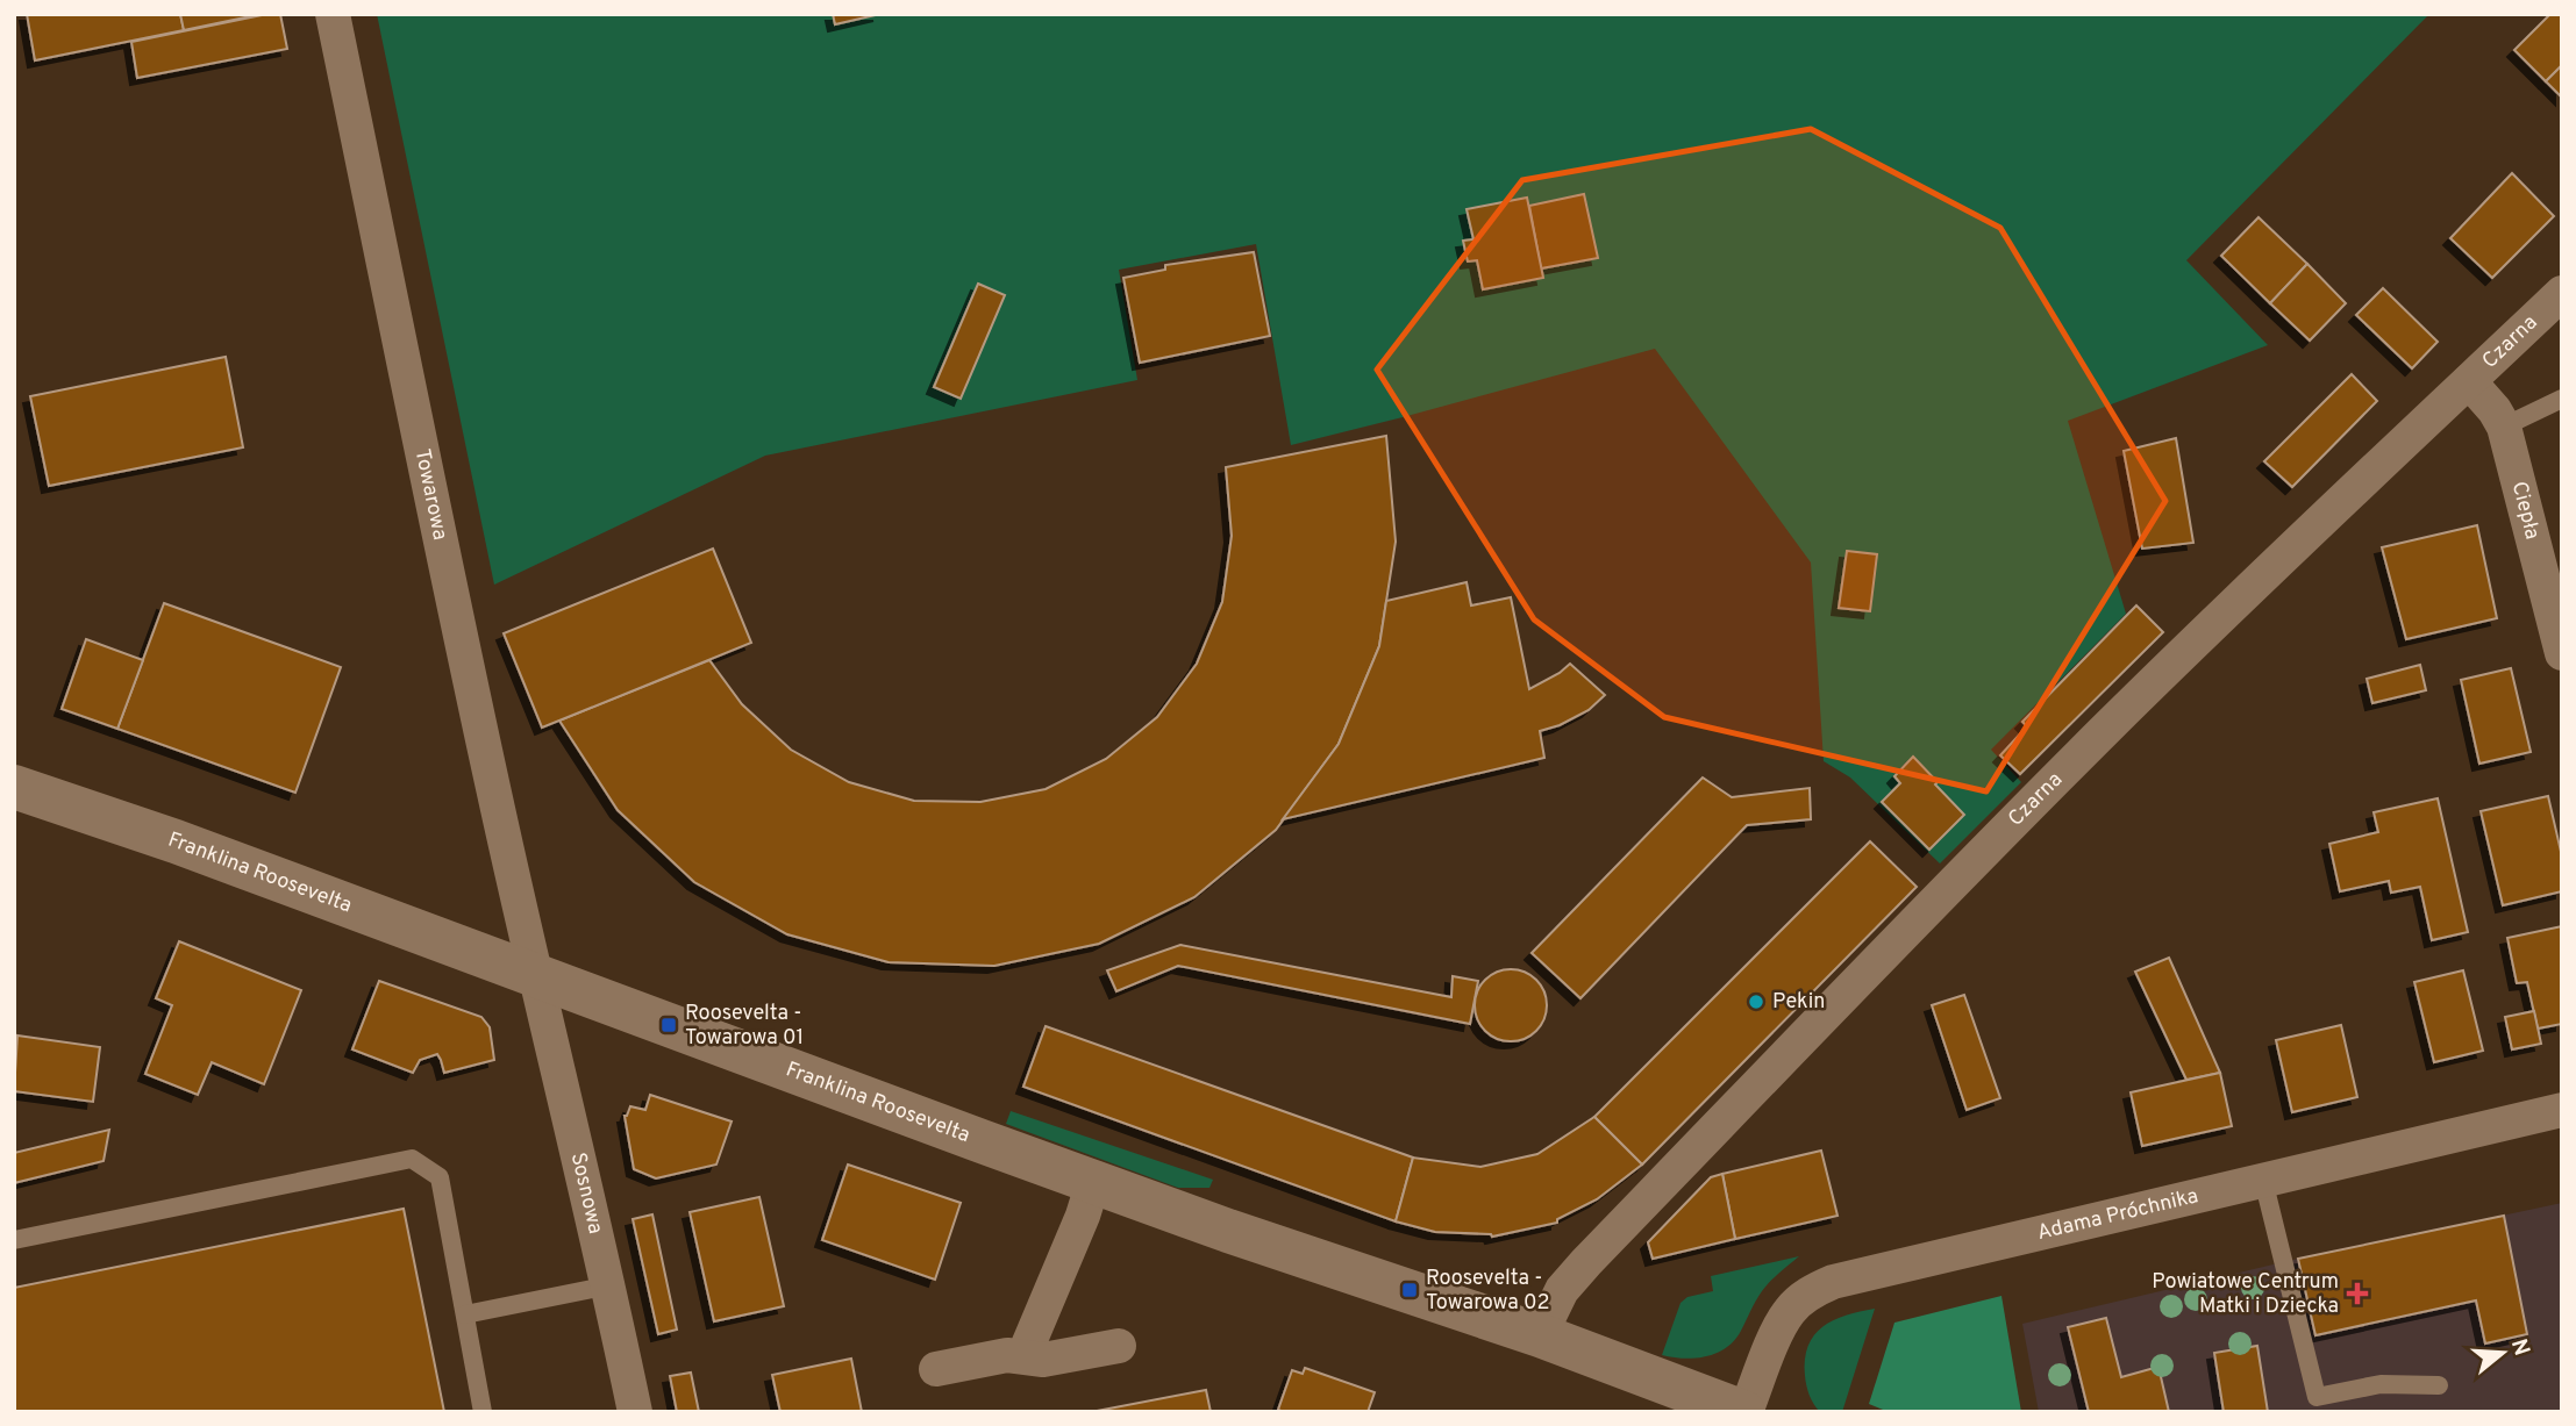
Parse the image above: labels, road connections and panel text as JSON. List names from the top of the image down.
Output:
{
  "streets": {
    "street": [
      "Czarna",
      "Towarowa",
      "Ciepła",
      "Franklina Roosevelta",
      "Sosnowa",
      "Adama Próchnika"
    ]
  },
  "crossings": [
    ["Czarna", "Ciepła"],
    ["Czarna", "Franklina Roosevelta"],
    ["Towarowa", "Franklina Roosevelta"],
    ["Towarowa", "Sosnowa"],
    ["Franklina Roosevelta", "Sosnowa"],
    ["Franklina Roosevelta", "Adama Próchnika"]
  ],
  "places": {
    "other": ["Pekin"],
    "transit": ["Roosevelta - Towarowa 01", "Roosevelta - Towarowa 02"],
    "health": ["Powiatowe Centrum Matki i Dziecka"]
  },
  "north": "right"
}
